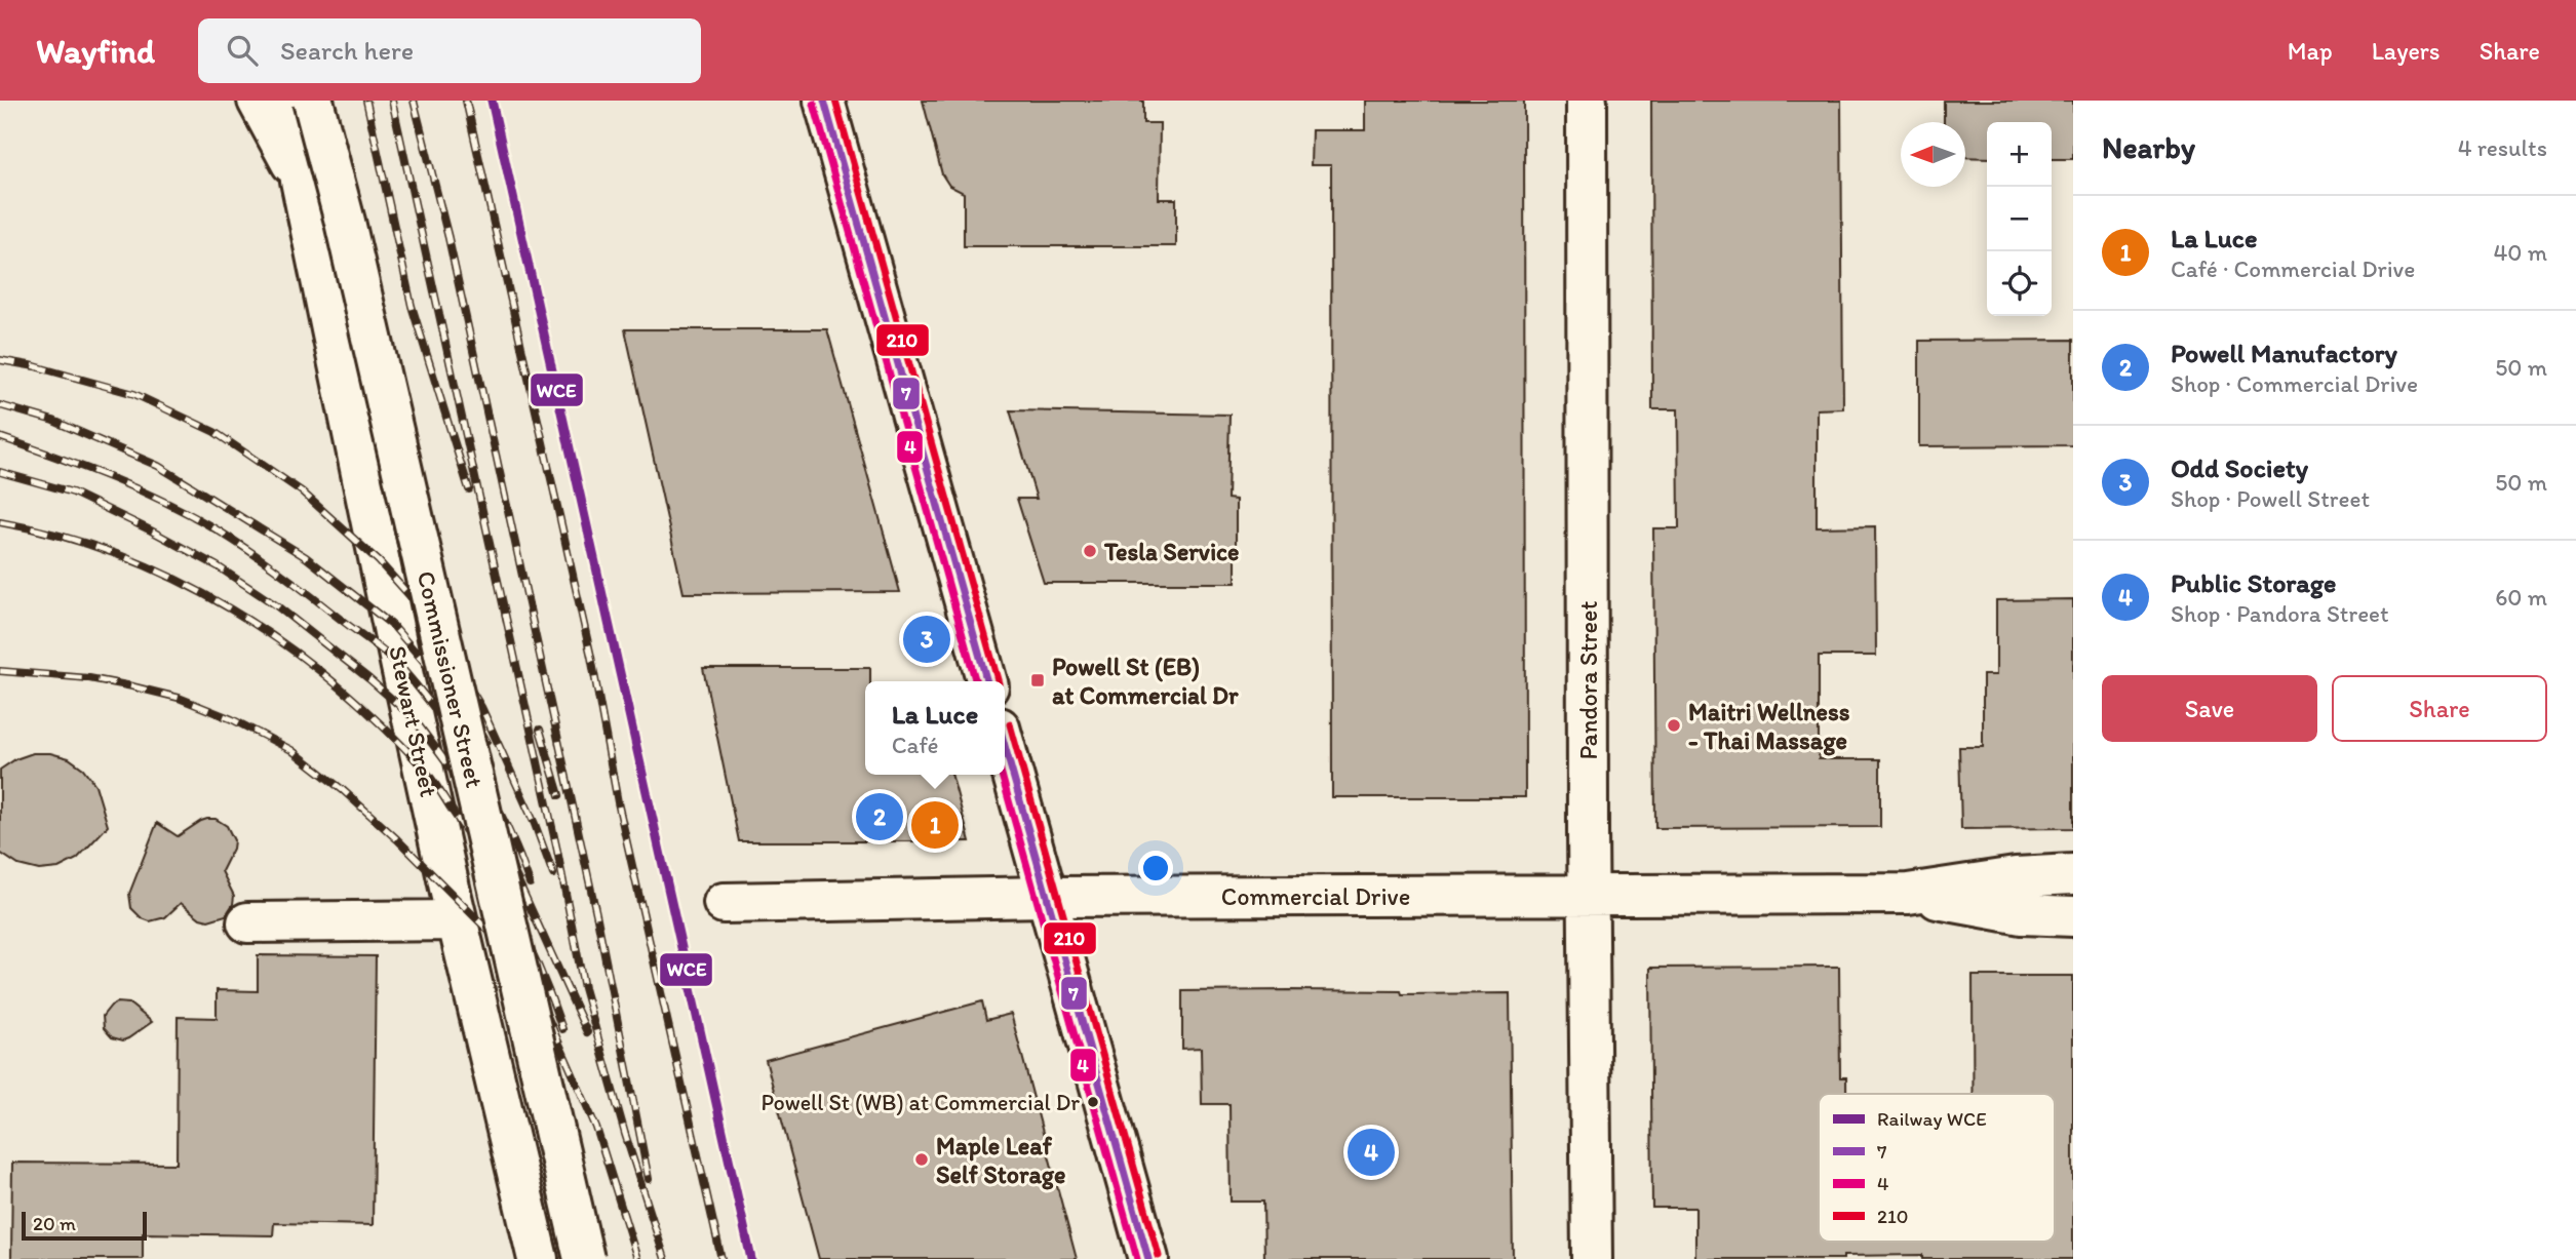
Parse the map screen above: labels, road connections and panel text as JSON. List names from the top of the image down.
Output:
{
  "streets": {
    "street": [
      "Commissioner Street",
      "Pandora Street",
      "Stewart Street",
      "Commercial Drive"
    ]
  },
  "crossings": [
    ["Pandora Street", "Commercial Drive"]
  ],
  "places": {
    "other": [
      "Tesla Service",
      "Maitri Wellness - Thai Massage",
      "Powell St (WB) at Commercial Dr",
      "Maple Leaf Self Storage"
    ],
    "transit": ["Powell St (EB) at Commercial Dr"]
  },
  "lines": [
    "rail line WCE",
    "transit line 7",
    "transit line 210",
    "transit line 4"
  ],
  "legend": [
    "Railway WCE",
    "7",
    "4",
    "210"
  ],
  "scale_bar": "20 m",
  "north": "left",
  "page": {
    "header": "Wayfind",
    "search": "Search here",
    "nav": ["Map", "Layers", "Share"],
    "heading": ["Nearby", "4 results"],
    "map_buttons": ["+", "−"],
    "list": [
      {
        "mark": "1",
        "name": "La Luce",
        "note": "Café · Commercial Drive",
        "value": "40 m"
      },
      {
        "mark": "2",
        "name": "Powell Manufactory",
        "note": "Shop · Commercial Drive",
        "value": "50 m"
      },
      {
        "mark": "3",
        "name": "Odd Society",
        "note": "Shop · Powell Street",
        "value": "50 m"
      },
      {
        "mark": "4",
        "name": "Public Storage",
        "note": "Shop · Pandora Street",
        "value": "60 m"
      }
    ],
    "pins": [
      "3",
      "2",
      "1",
      "4"
    ],
    "buttons": ["Save", "Share"],
    "popup": ["La Luce", "Café"],
    "scale": "20 m"
  }
}
